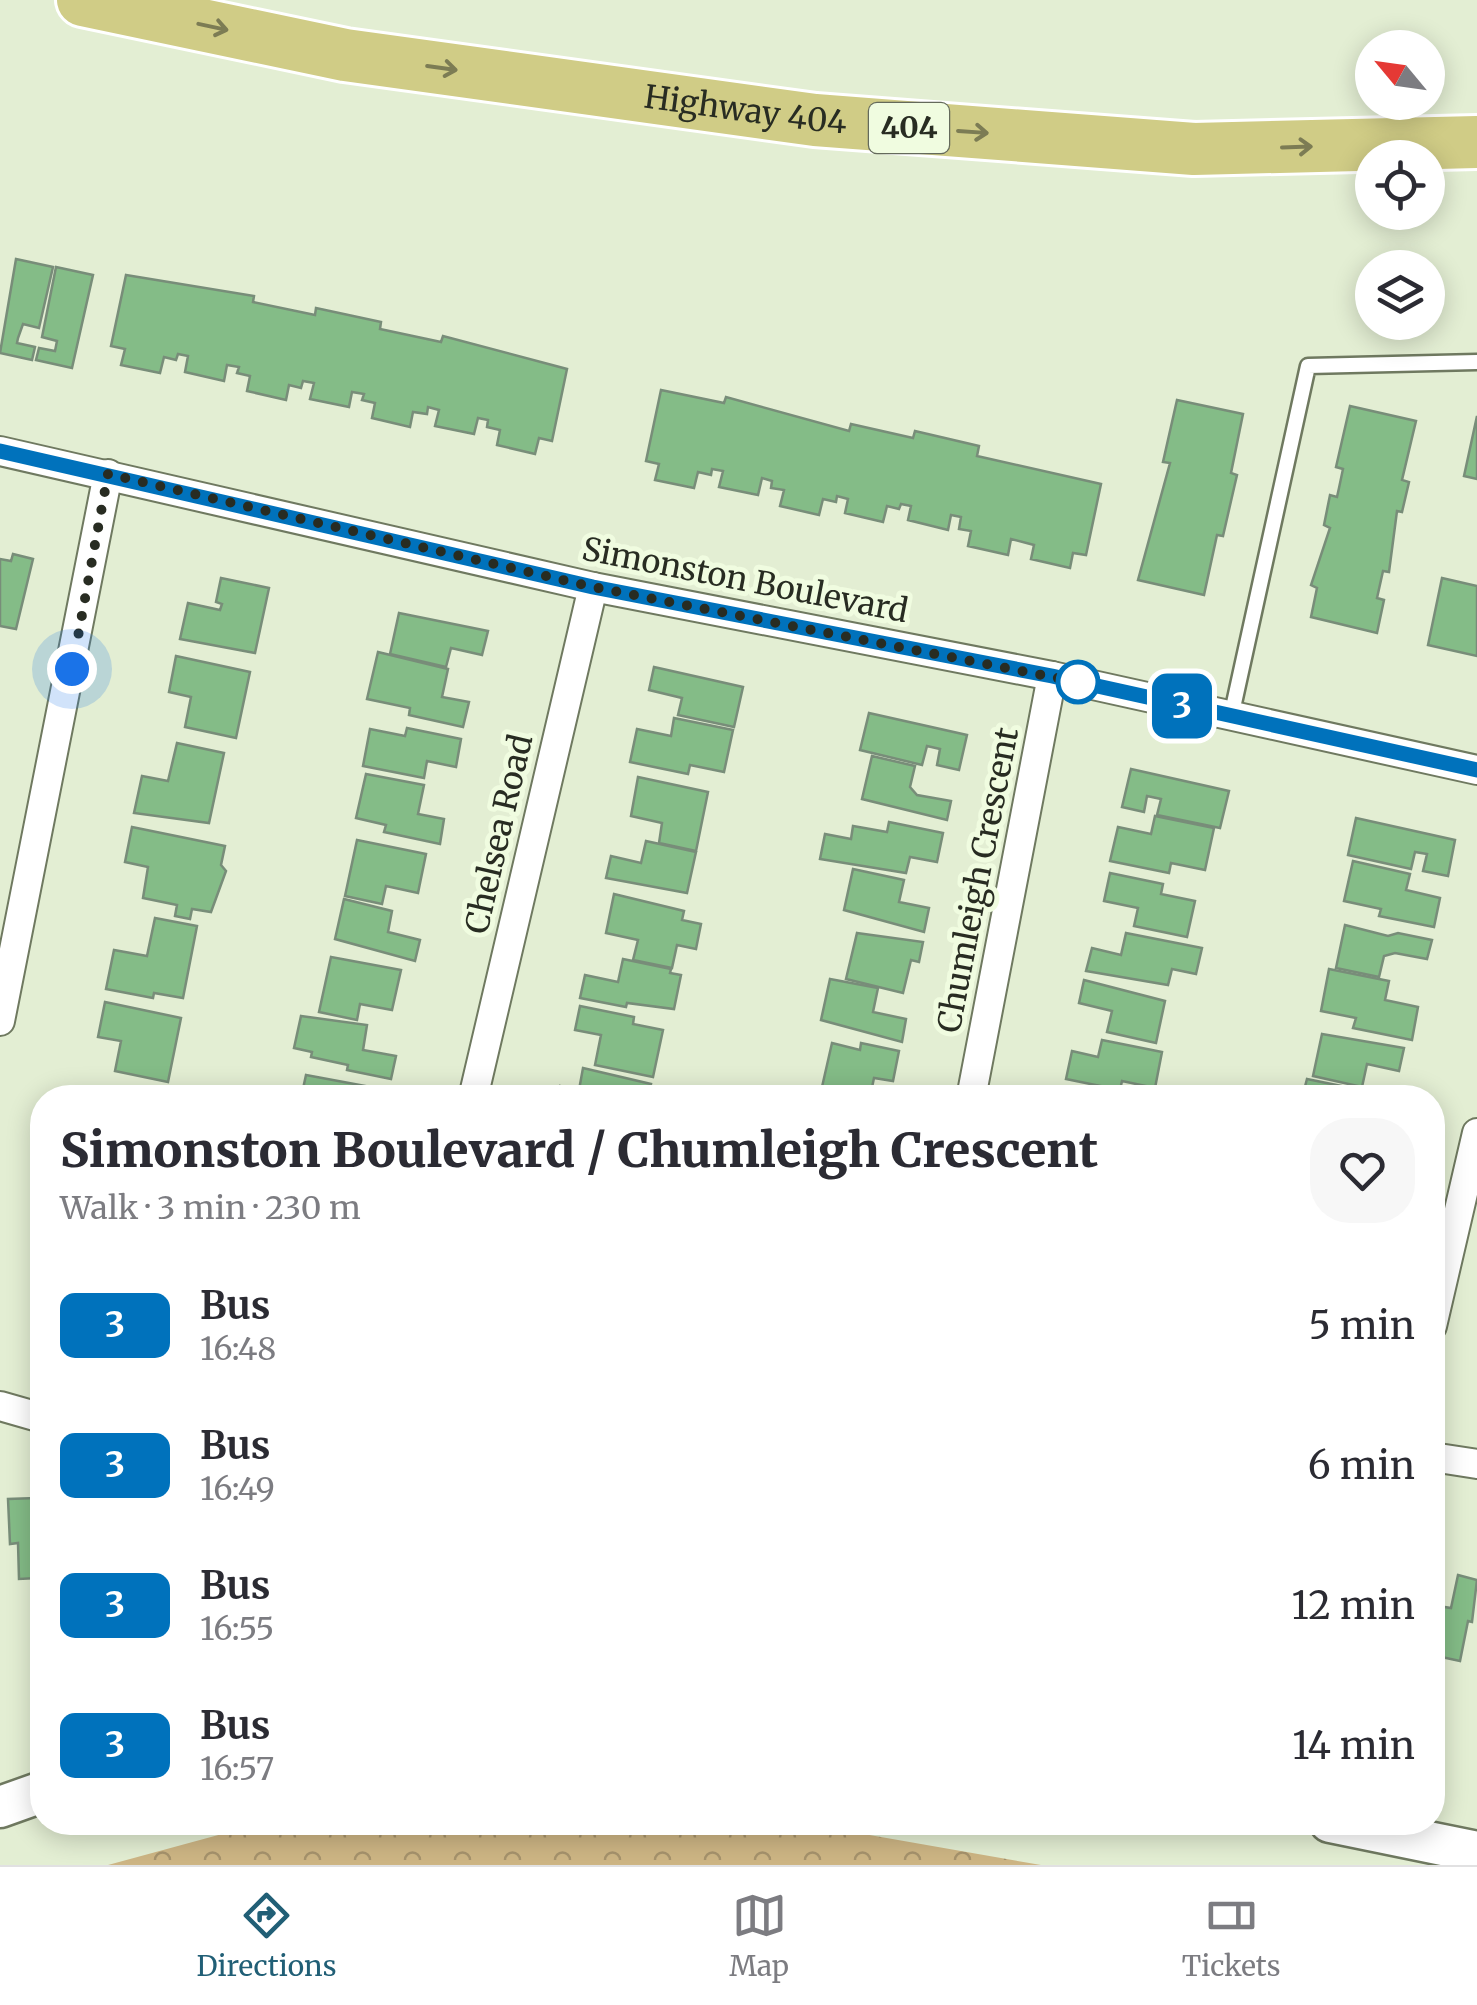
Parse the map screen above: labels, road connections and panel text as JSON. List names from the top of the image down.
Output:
{
  "streets": {
    "highway": ["Highway 404", "404"],
    "street": ["Simonston Boulevard", "Chelsea Road", "Chumleigh Crescent"]
  },
  "crossings": [
    ["Simonston Boulevard", "Chelsea Road"],
    ["Simonston Boulevard", "Chumleigh Crescent"]
  ],
  "one_way": ["Highway 404"],
  "lines": ["bus line 3"],
  "north": "top left",
  "page": {
    "on_map": "3",
    "heading": ["Simonston Boulevard / Chumleigh Crescent", "Walk · 3 min · 230 m"],
    "list": [
      {
        "mark": "3",
        "name": "Bus",
        "note": "16:48",
        "value": "5 min"
      },
      {
        "mark": "3",
        "name": "Bus",
        "note": "16:49",
        "value": "6 min"
      },
      {
        "mark": "3",
        "name": "Bus",
        "note": "16:55",
        "value": "12 min"
      },
      {
        "mark": "3",
        "name": "Bus",
        "note": "16:57",
        "value": "14 min"
      }
    ],
    "tabs": ["Directions", "Map", "Tickets"]
  }
}
